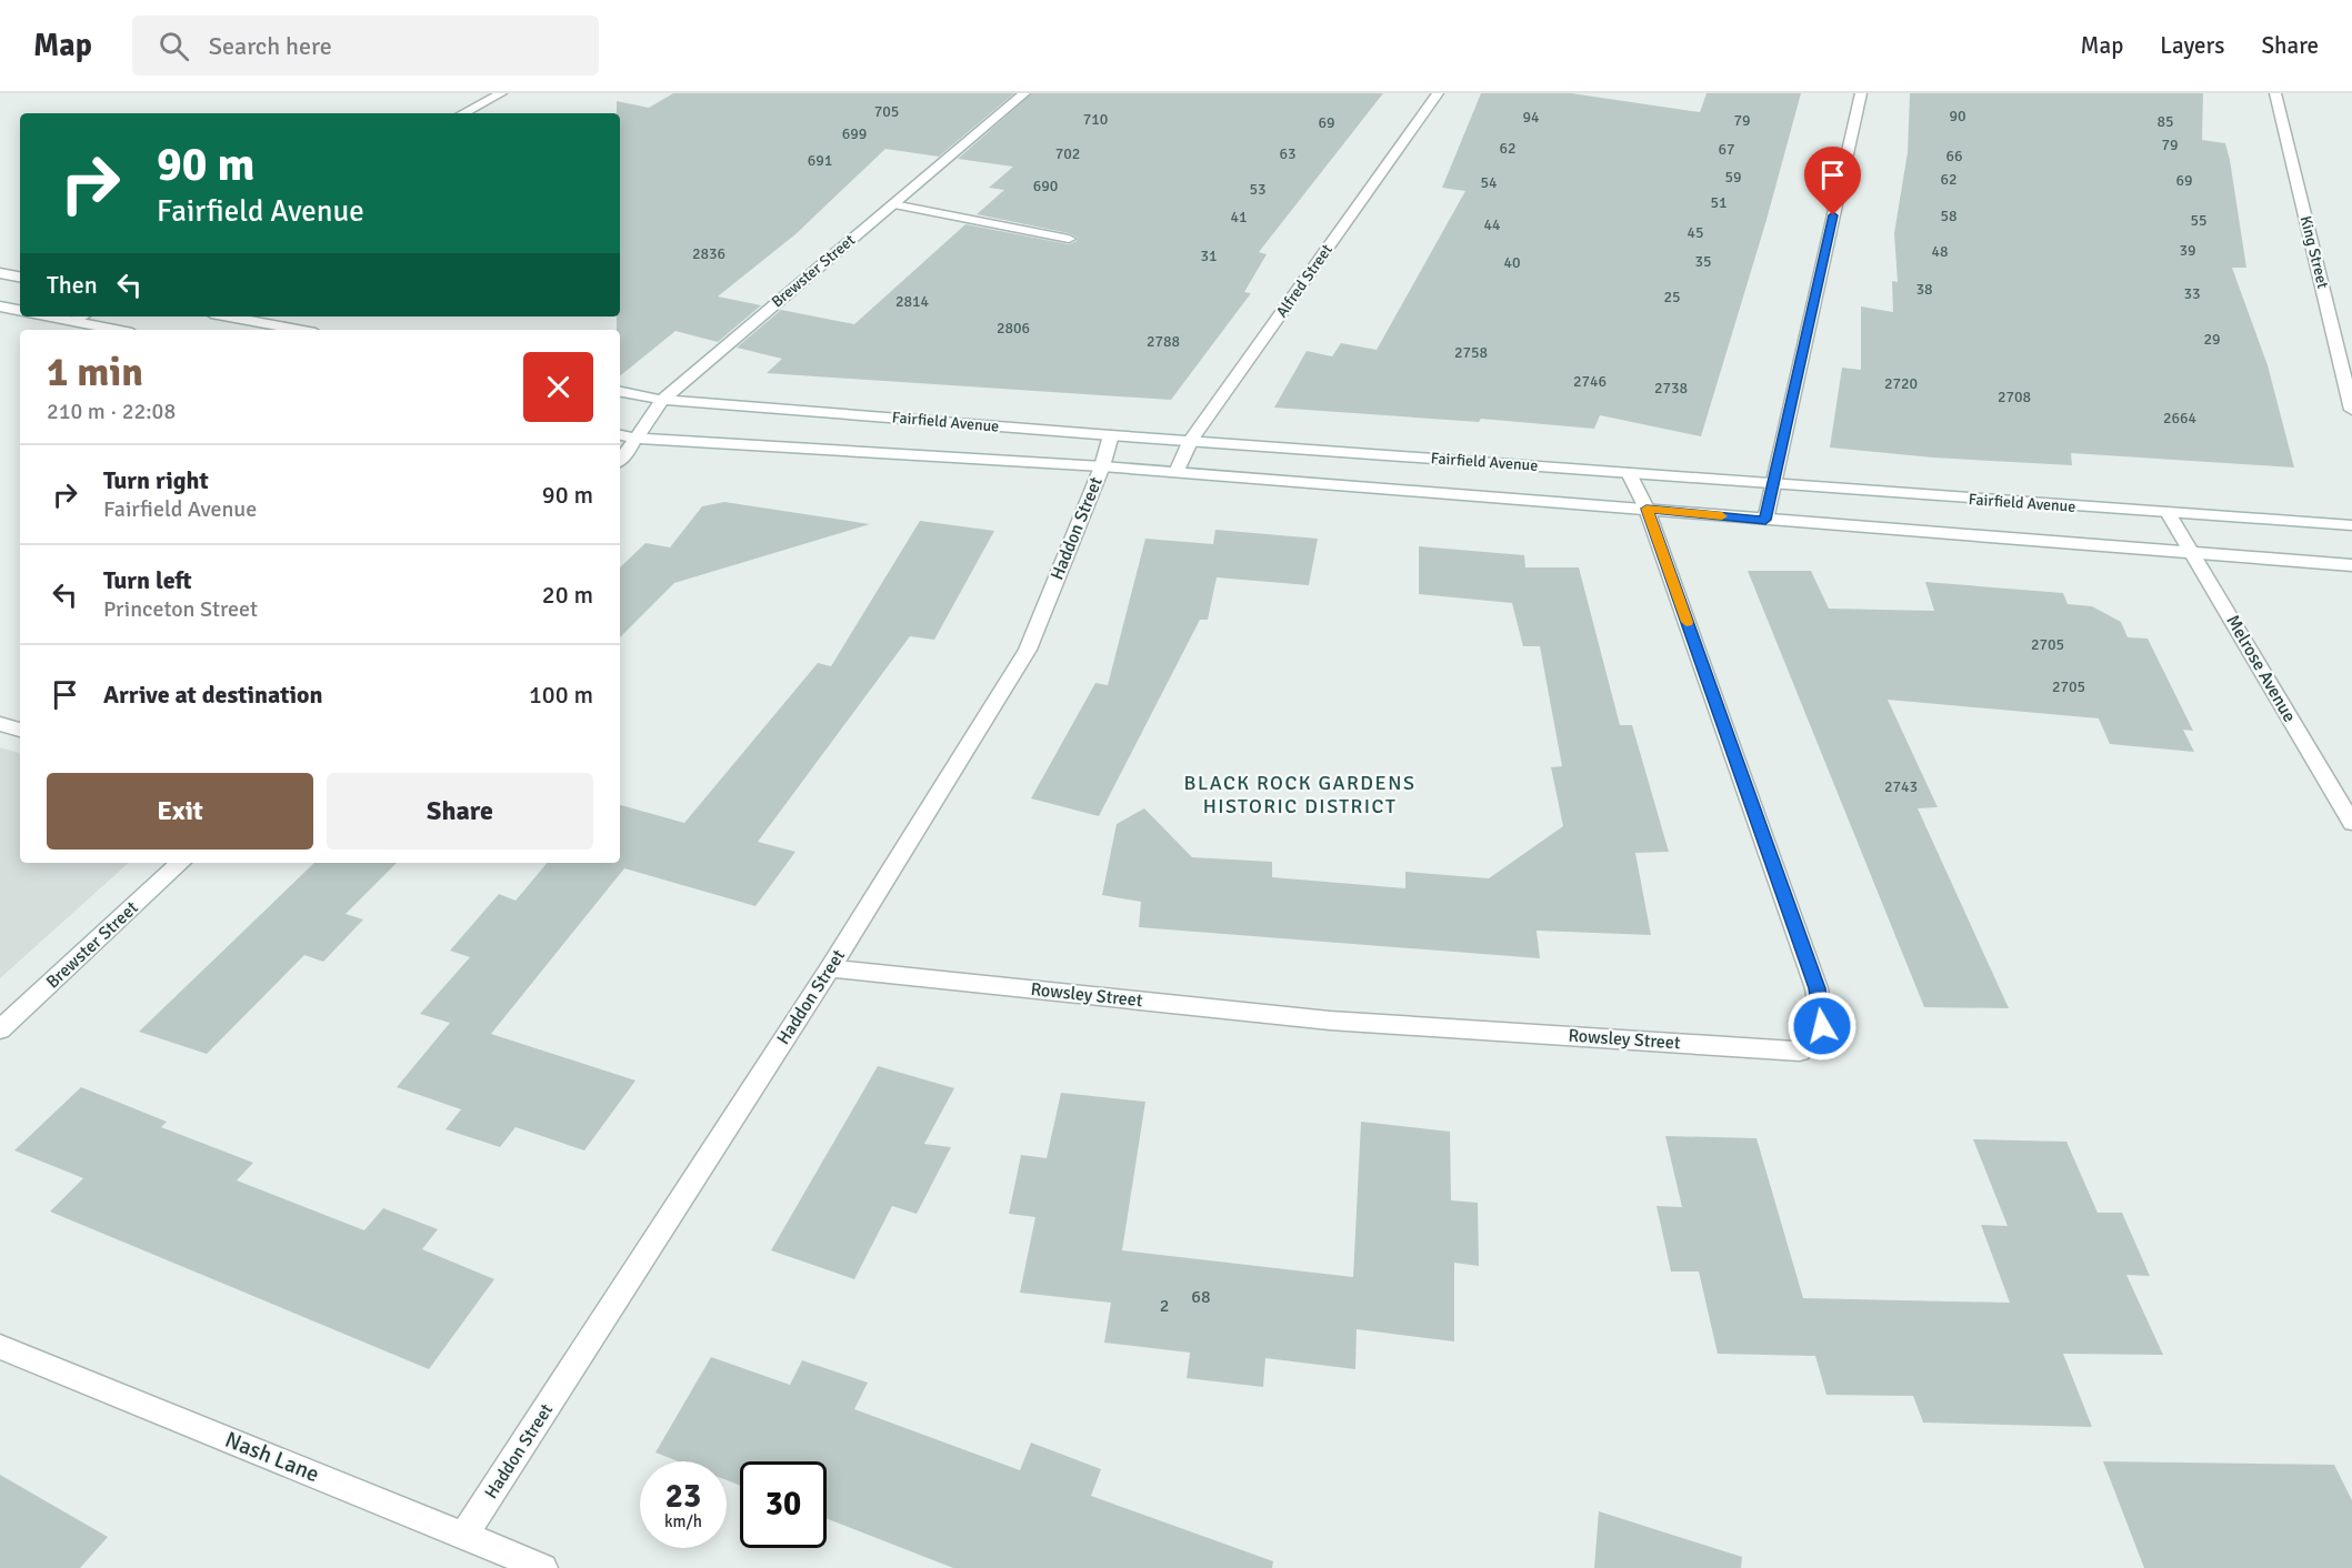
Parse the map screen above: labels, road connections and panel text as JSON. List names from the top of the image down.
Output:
{
  "streets": {
    "street": [
      "King Street",
      "Brewster Street",
      "Alfred Street",
      "Fairfield Avenue",
      "Haddon Street",
      "Melrose Avenue",
      "Rowsley Street",
      "Nash Lane"
    ]
  },
  "crossings": [
    ["Brewster Street", "Fairfield Avenue"],
    ["Alfred Street", "Fairfield Avenue"],
    ["Fairfield Avenue", "Haddon Street"],
    ["Fairfield Avenue", "Melrose Avenue"],
    ["Fairfield Avenue", "Rowsley Street"],
    ["Haddon Street", "Rowsley Street"],
    ["Haddon Street", "Nash Lane"]
  ],
  "districts": ["BLACK ROCK GARDENS HISTORIC DISTRICT"],
  "house_numbers": [
    "705",
    "90",
    "94",
    "710",
    "79",
    "85",
    "69",
    "699",
    "79",
    "62",
    "67",
    "702",
    "63",
    "66",
    "691",
    "59",
    "62",
    "69",
    "54",
    "690",
    "53",
    "51",
    "58",
    "41",
    "55",
    "44",
    "45",
    "39",
    "48",
    "2836",
    "31",
    "35",
    "40",
    "38",
    "33",
    "25",
    "2814",
    "2806",
    "29",
    "2788",
    "2758",
    "2746",
    "2720",
    "2738",
    "2708",
    "2664",
    "2705",
    "2705",
    "2743",
    "68",
    "2"
  ],
  "page": {
    "header": "Map",
    "search": "Search here",
    "nav": ["Map", "Layers", "Share"],
    "turn": ["90 m", "Fairfield Avenue"],
    "then": "Then",
    "heading": ["1 min", "210 m · 22:08"],
    "list": [
      {
        "name": "Turn right",
        "note": "Fairfield Avenue",
        "value": "90 m"
      },
      {
        "name": "Turn left",
        "note": "Princeton Street",
        "value": "20 m"
      },
      {
        "name": "Arrive at destination",
        "value": "100 m"
      }
    ],
    "buttons": ["Exit", "Share"],
    "speed": "23 km/h",
    "limit": "30"
  }
}
